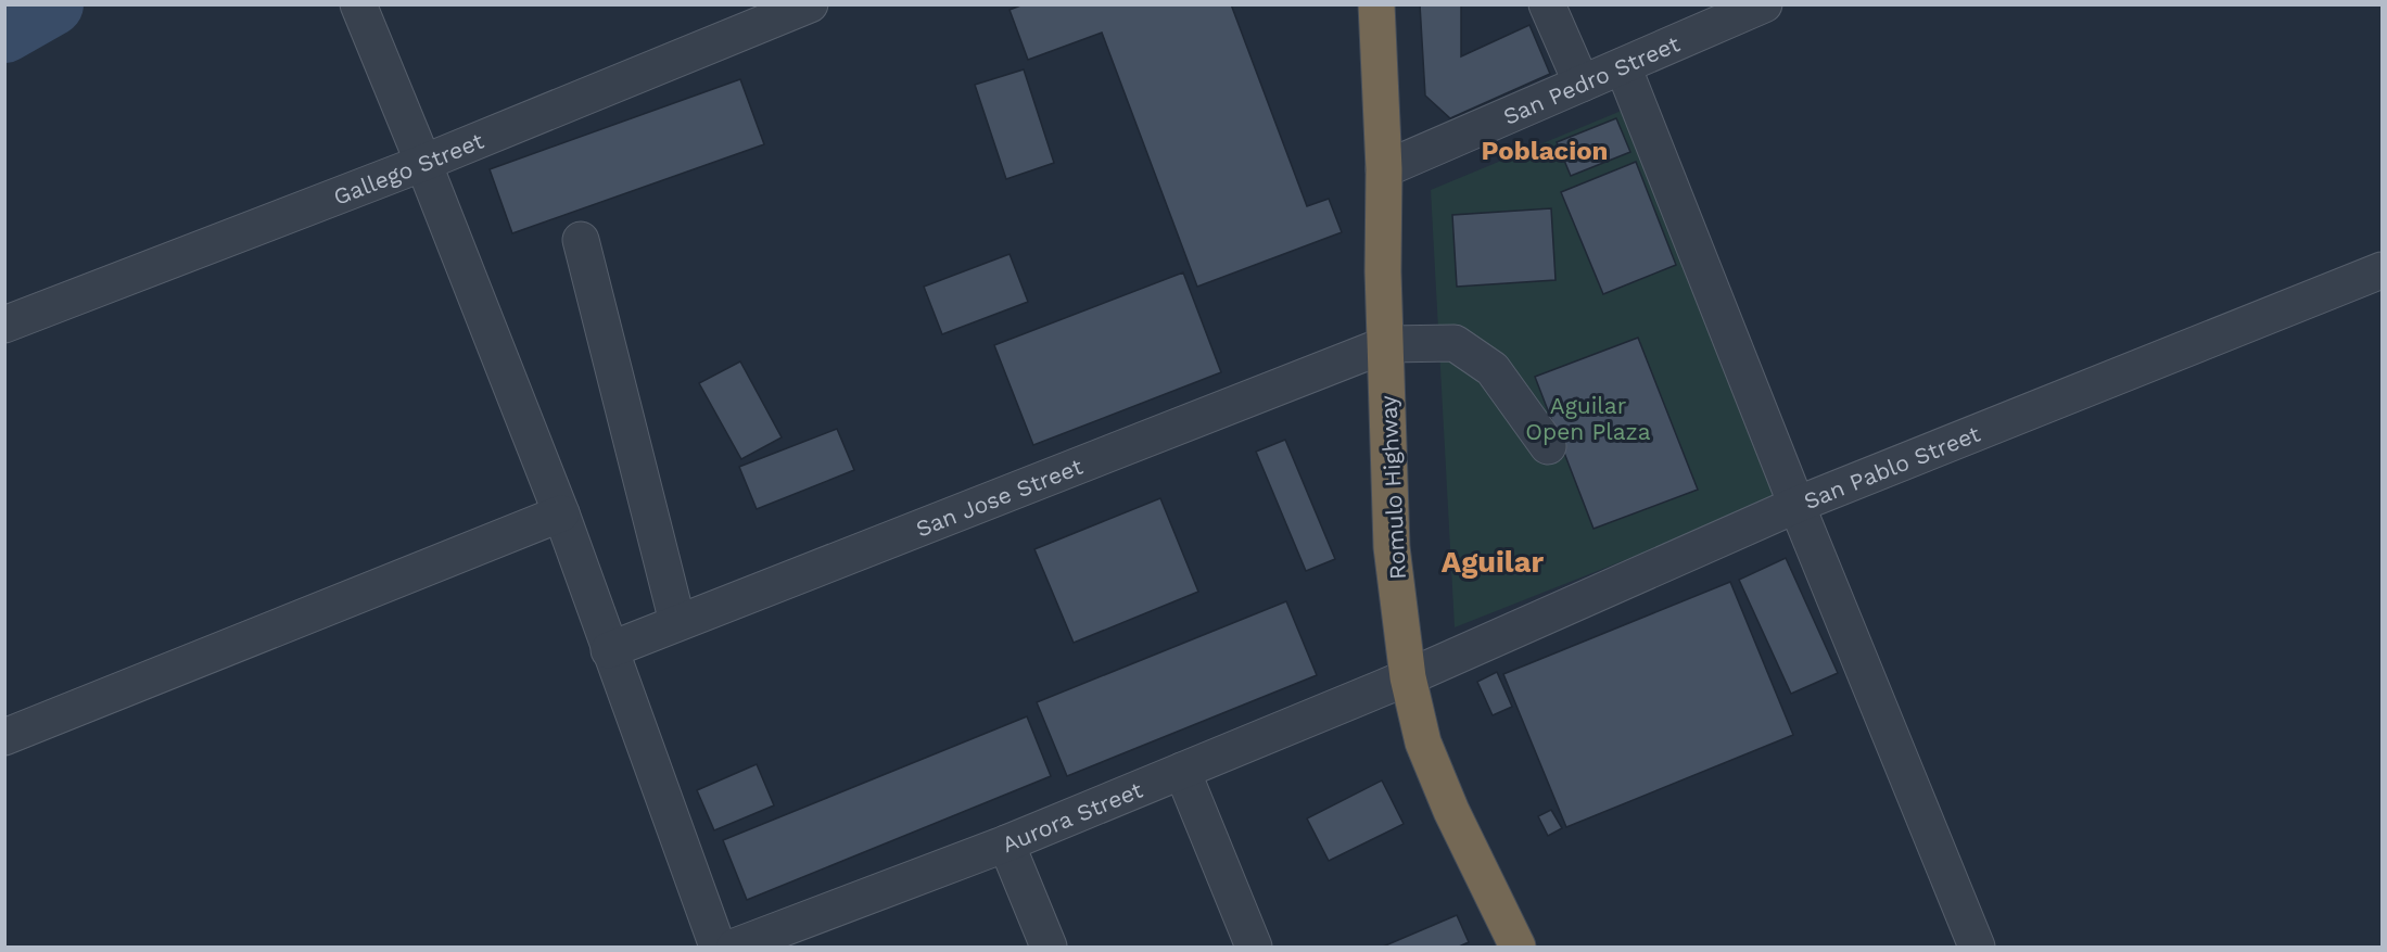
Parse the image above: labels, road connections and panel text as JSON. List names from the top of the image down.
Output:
{
  "streets": {
    "highway": ["Romulo Highway"],
    "street": [
      "San Pedro Street",
      "Gallego Street",
      "San Pablo Street",
      "San Jose Street",
      "Aurora Street"
    ]
  },
  "crossings": [
    ["San Pedro Street", "Romulo Highway"],
    ["San Pablo Street", "Romulo Highway"],
    ["San Pablo Street", "Aurora Street"],
    ["Romulo Highway", "San Jose Street"],
    ["Romulo Highway", "Aurora Street"]
  ],
  "districts": ["Poblacion", "Aguilar"],
  "parks": ["Aguilar Open Plaza"]
}
